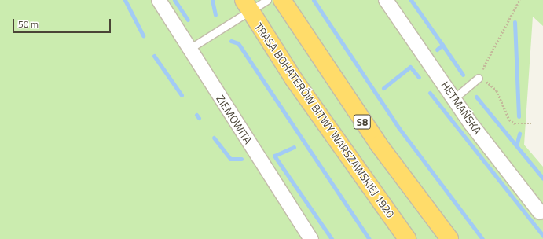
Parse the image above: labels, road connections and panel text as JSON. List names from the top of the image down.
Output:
{
  "streets": {
    "highway": ["TRASA BOHATERÓW BITWY WARSZAWSKIEJ 1920", "S8"],
    "street": ["HETMAŃSKA", "ZIEMOWITA"]
  },
  "scale_bar": "50 m"
}
